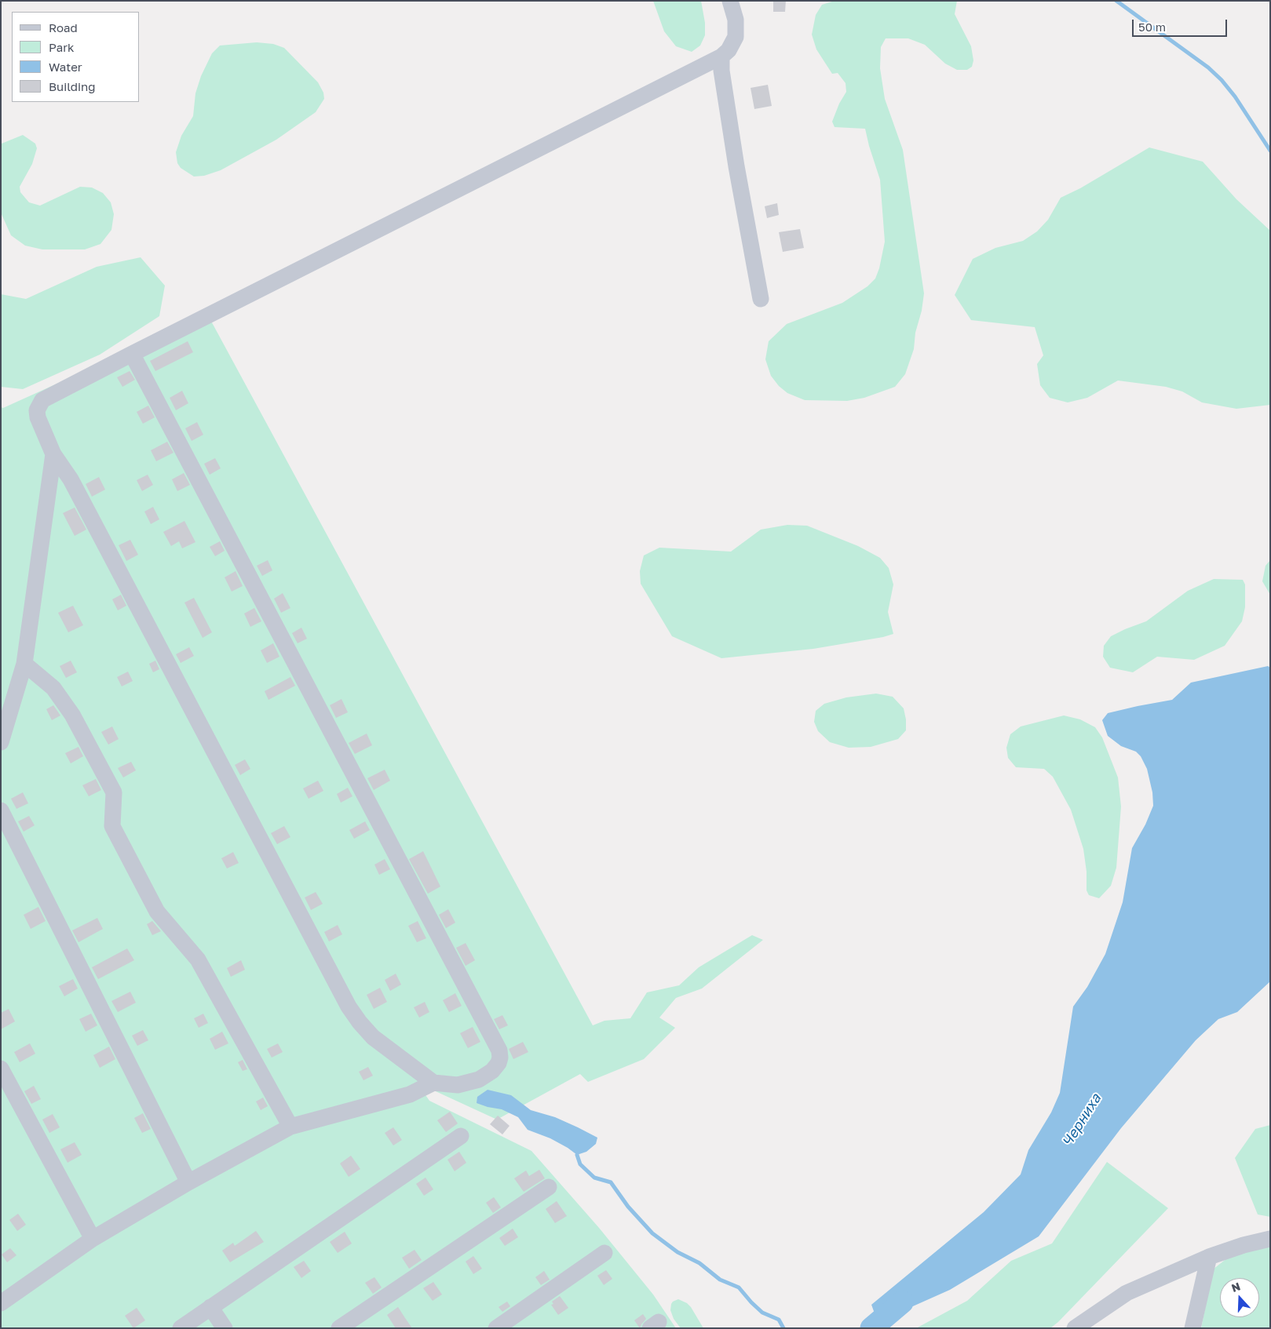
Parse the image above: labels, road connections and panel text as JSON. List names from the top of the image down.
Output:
{
  "water": ["Черниха"],
  "legend": [
    "Road",
    "Park",
    "Water",
    "Building"
  ],
  "scale_bar": "50 m",
  "north": "top"
}
